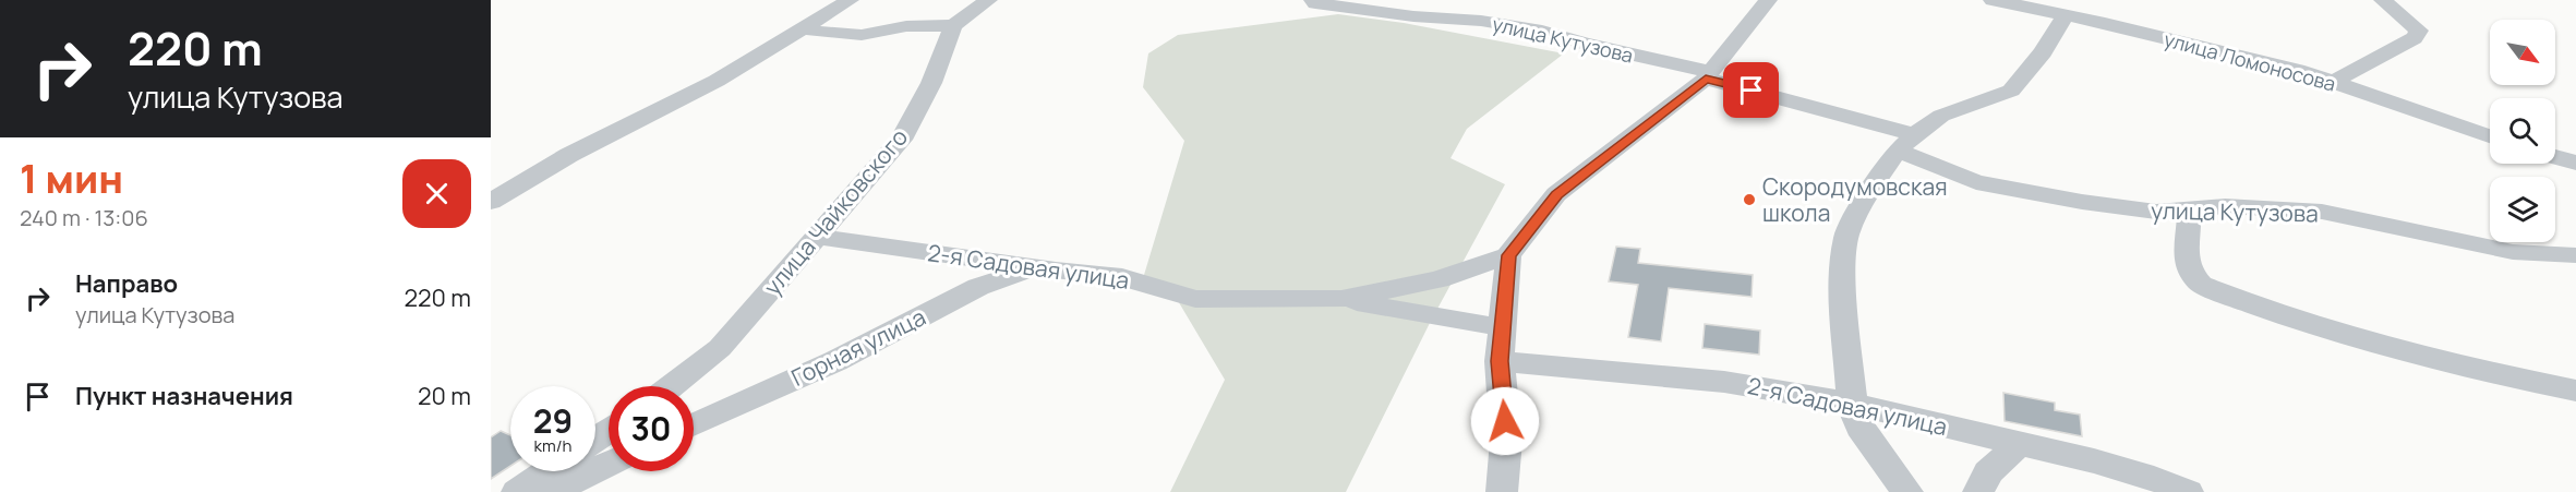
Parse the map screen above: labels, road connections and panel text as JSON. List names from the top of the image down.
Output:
{
  "streets": {
    "street": [
      "улица Кутузова",
      "улица Ломоносова",
      "улица Чайковского",
      "2-я Садовая улица",
      "Горная улица"
    ]
  },
  "crossings": [
    ["улица Чайковского", "2-я Садовая улица"],
    ["2-я Садовая улица", "Горная улица"]
  ],
  "places": ["Скородумовская школа"],
  "north": "bottom right",
  "page": {
    "turn": ["220 m", "улица Кутузова"],
    "heading": ["1 мин", "240 m · 13:06"],
    "list": [
      {
        "name": "Направо",
        "note": "улица Кутузова",
        "value": "220 m"
      },
      {
        "name": "Пункт назначения",
        "value": "20 m"
      }
    ],
    "speed": "29 km/h",
    "limit": "30"
  }
}
